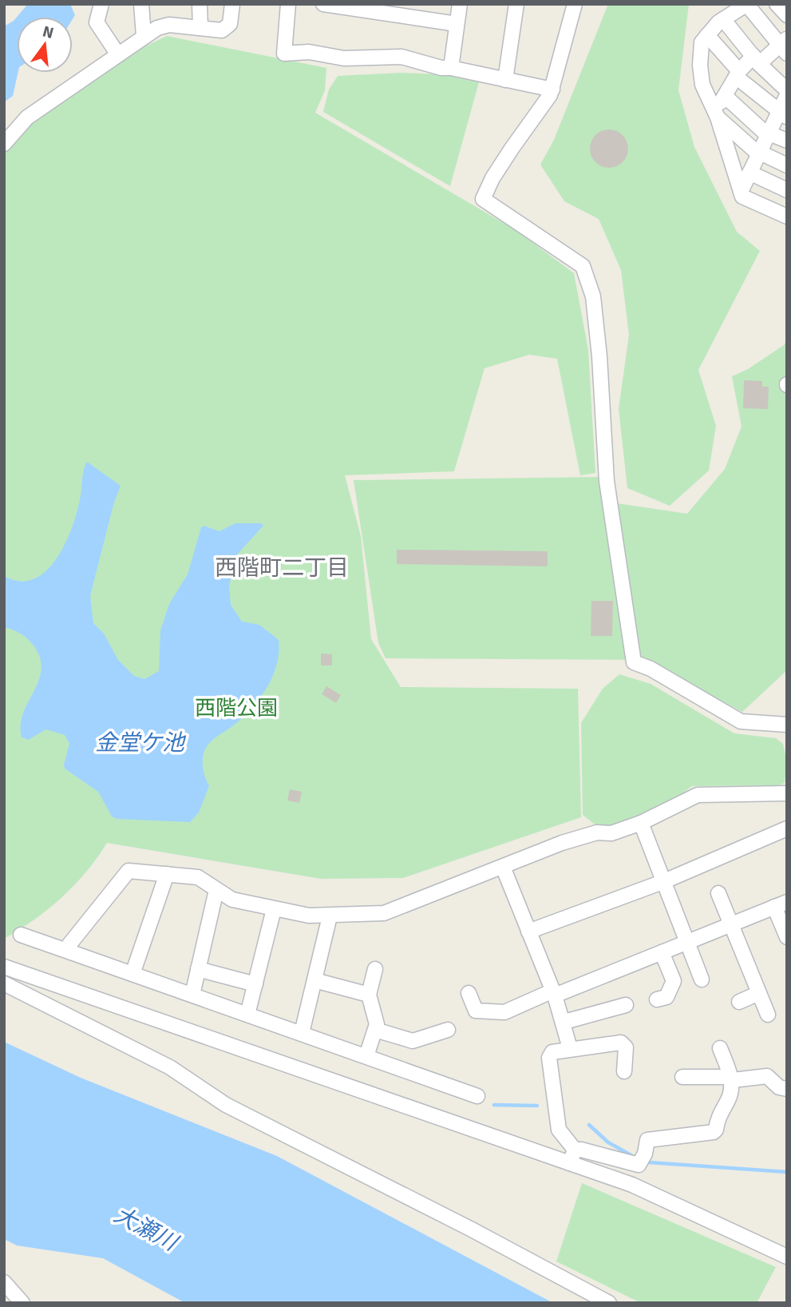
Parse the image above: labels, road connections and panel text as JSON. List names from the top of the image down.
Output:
{
  "districts": ["西階町二丁目"],
  "water": ["金堂ケ池", "大瀬川"],
  "parks": ["西階公園"],
  "north": "top"
}
